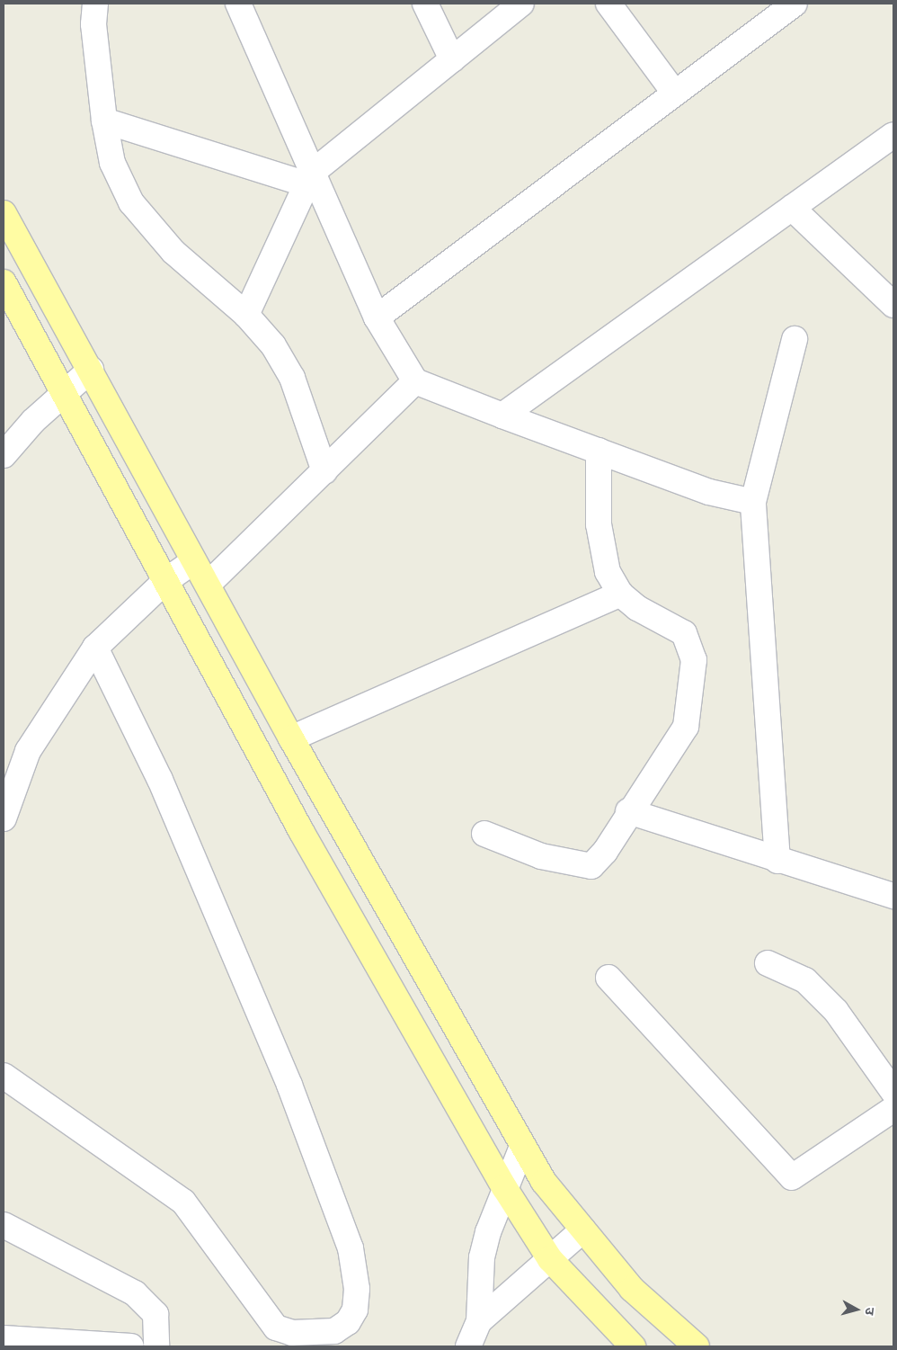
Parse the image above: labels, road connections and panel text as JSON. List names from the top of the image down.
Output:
{
  "north": "right"
}
